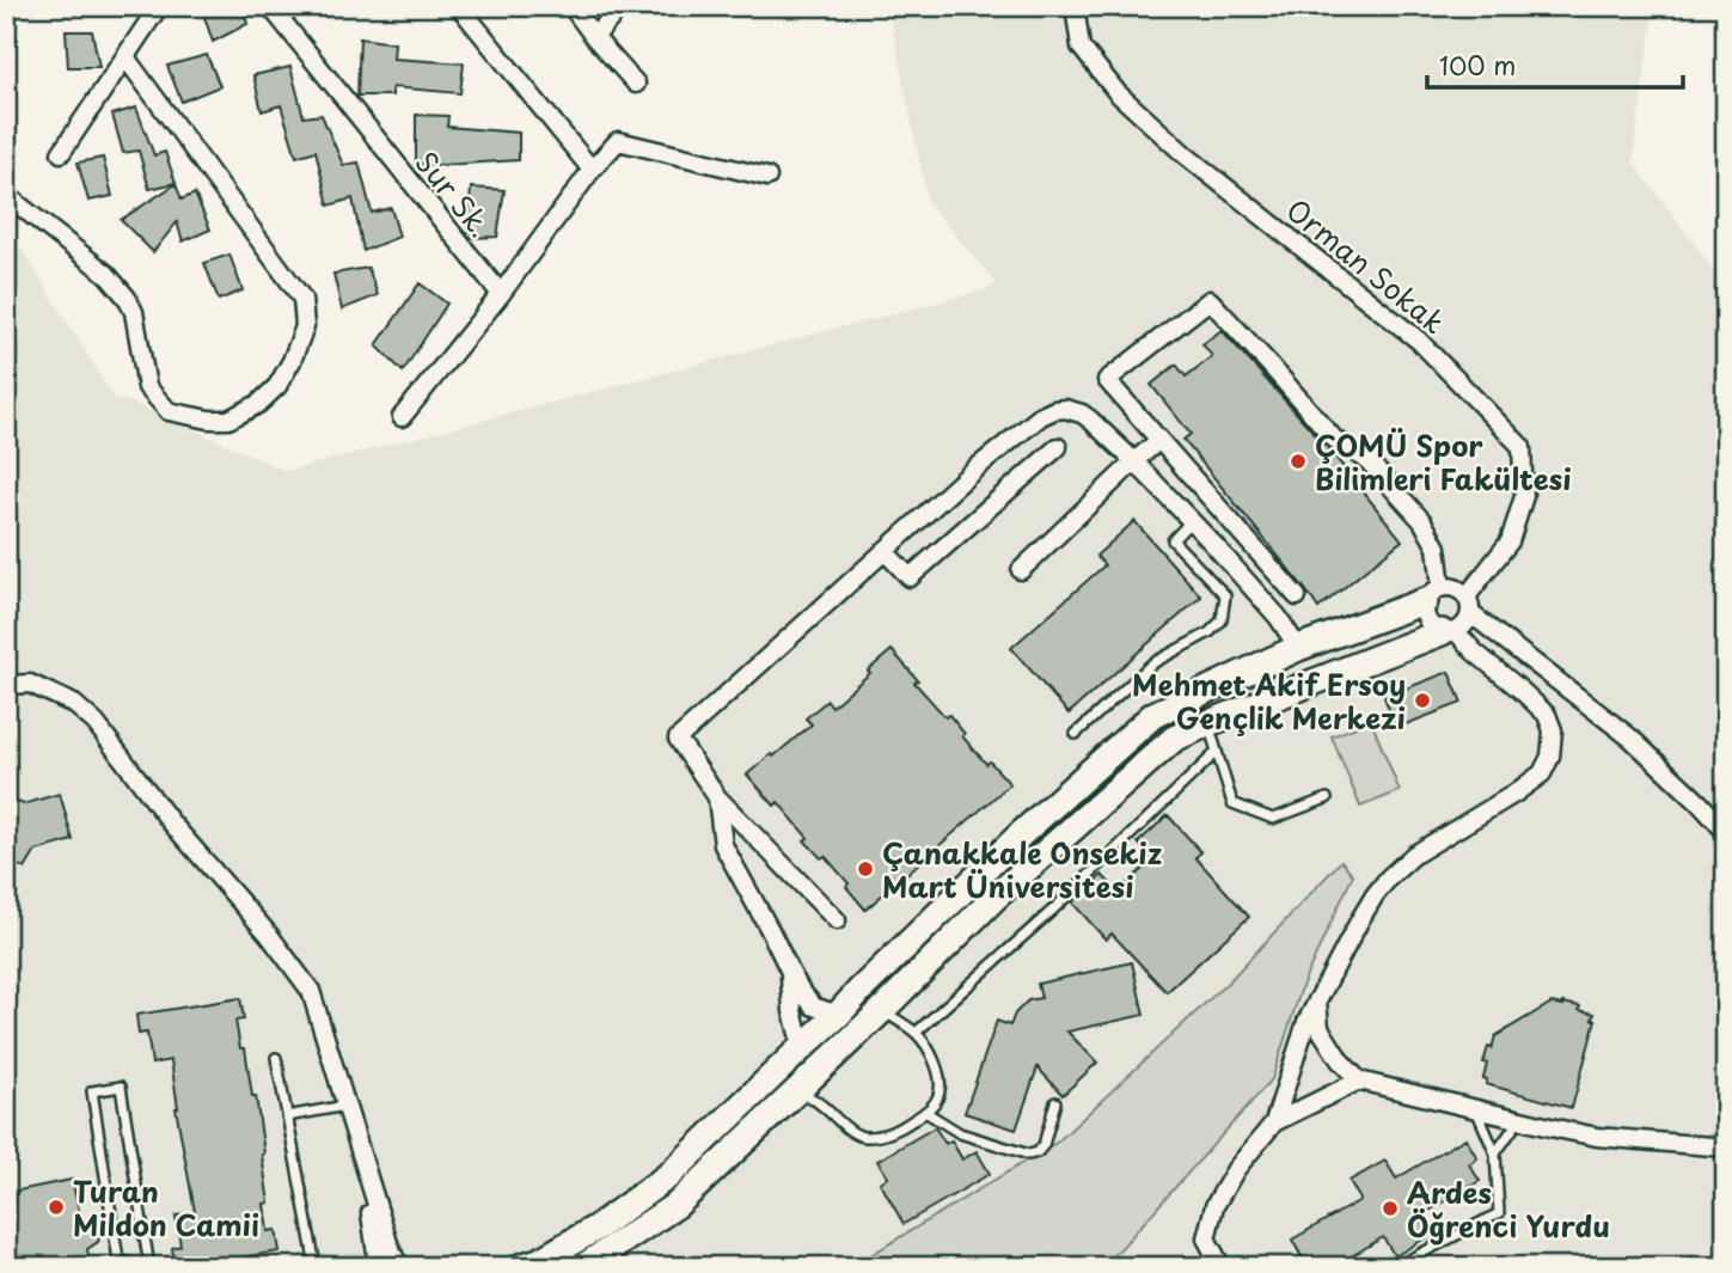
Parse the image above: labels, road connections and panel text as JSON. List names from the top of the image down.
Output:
{
  "streets": {
    "street": ["Sur Sk.", "Orman Sokak"]
  },
  "places": [
    "ÇOMÜ Spor Bilimleri Fakültesi",
    "Mehmet Akif Ersoy Gençlik Merkezi",
    "Çanakkale Onsekiz Mart Üniversitesi",
    "Turan Mildon Camii",
    "Ardes Öğrenci Yurdu"
  ],
  "scale_bar": "100 m"
}
